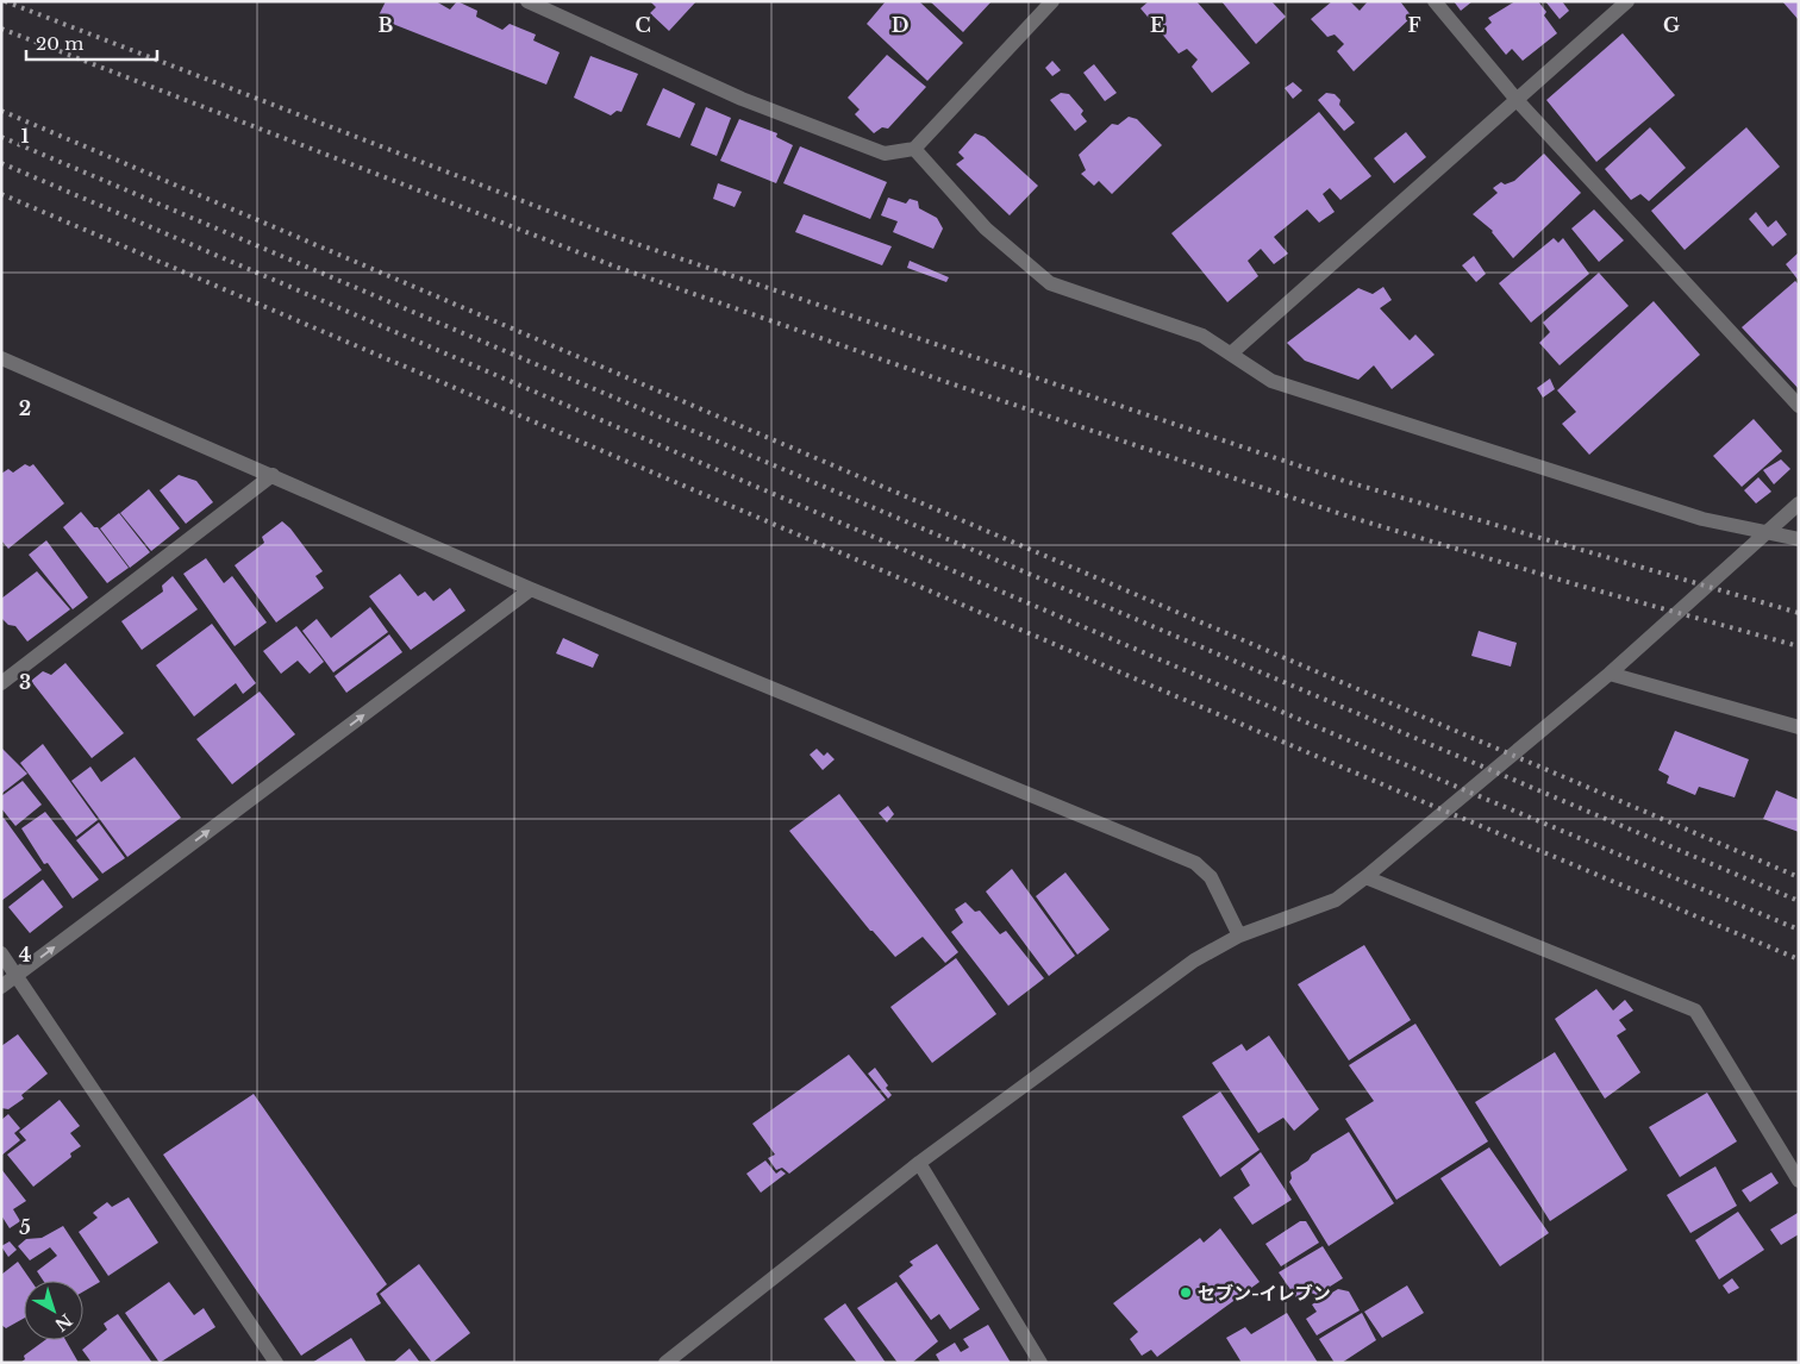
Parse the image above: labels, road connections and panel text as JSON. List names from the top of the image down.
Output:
{
  "places": ["セブン-イレブン"],
  "scale_bar": "20 m",
  "north": "bottom right",
  "grid": {
    "columns": [
      "B",
      "C",
      "D",
      "E",
      "F",
      "G"
    ],
    "rows": [
      "1",
      "2",
      "3",
      "4",
      "5"
    ]
  }
}
